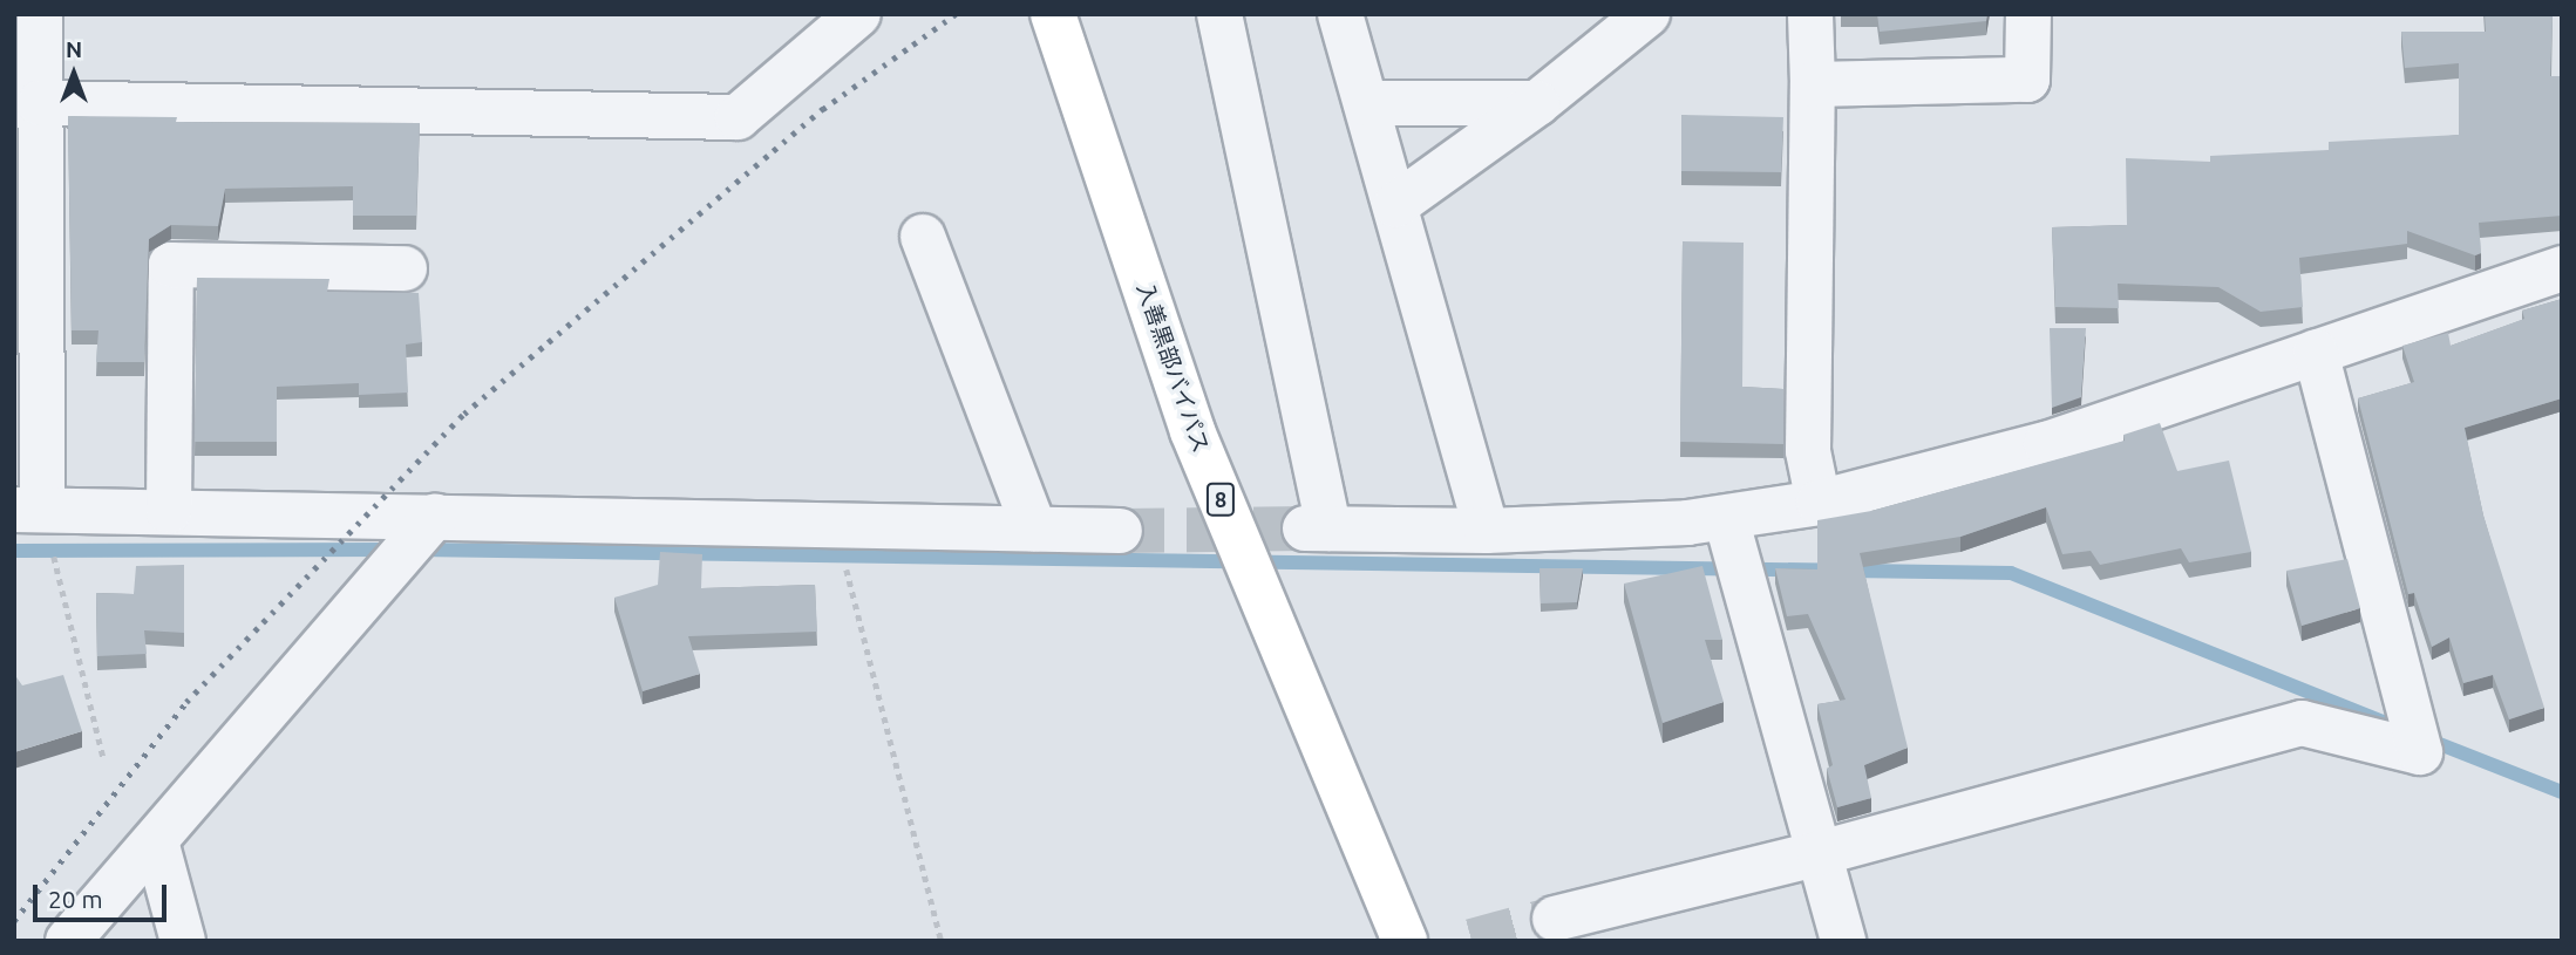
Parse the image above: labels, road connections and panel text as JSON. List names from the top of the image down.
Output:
{
  "streets": {
    "highway": ["入善黒部バイパス", "8"]
  },
  "scale_bar": "20 m",
  "north": "top"
}
